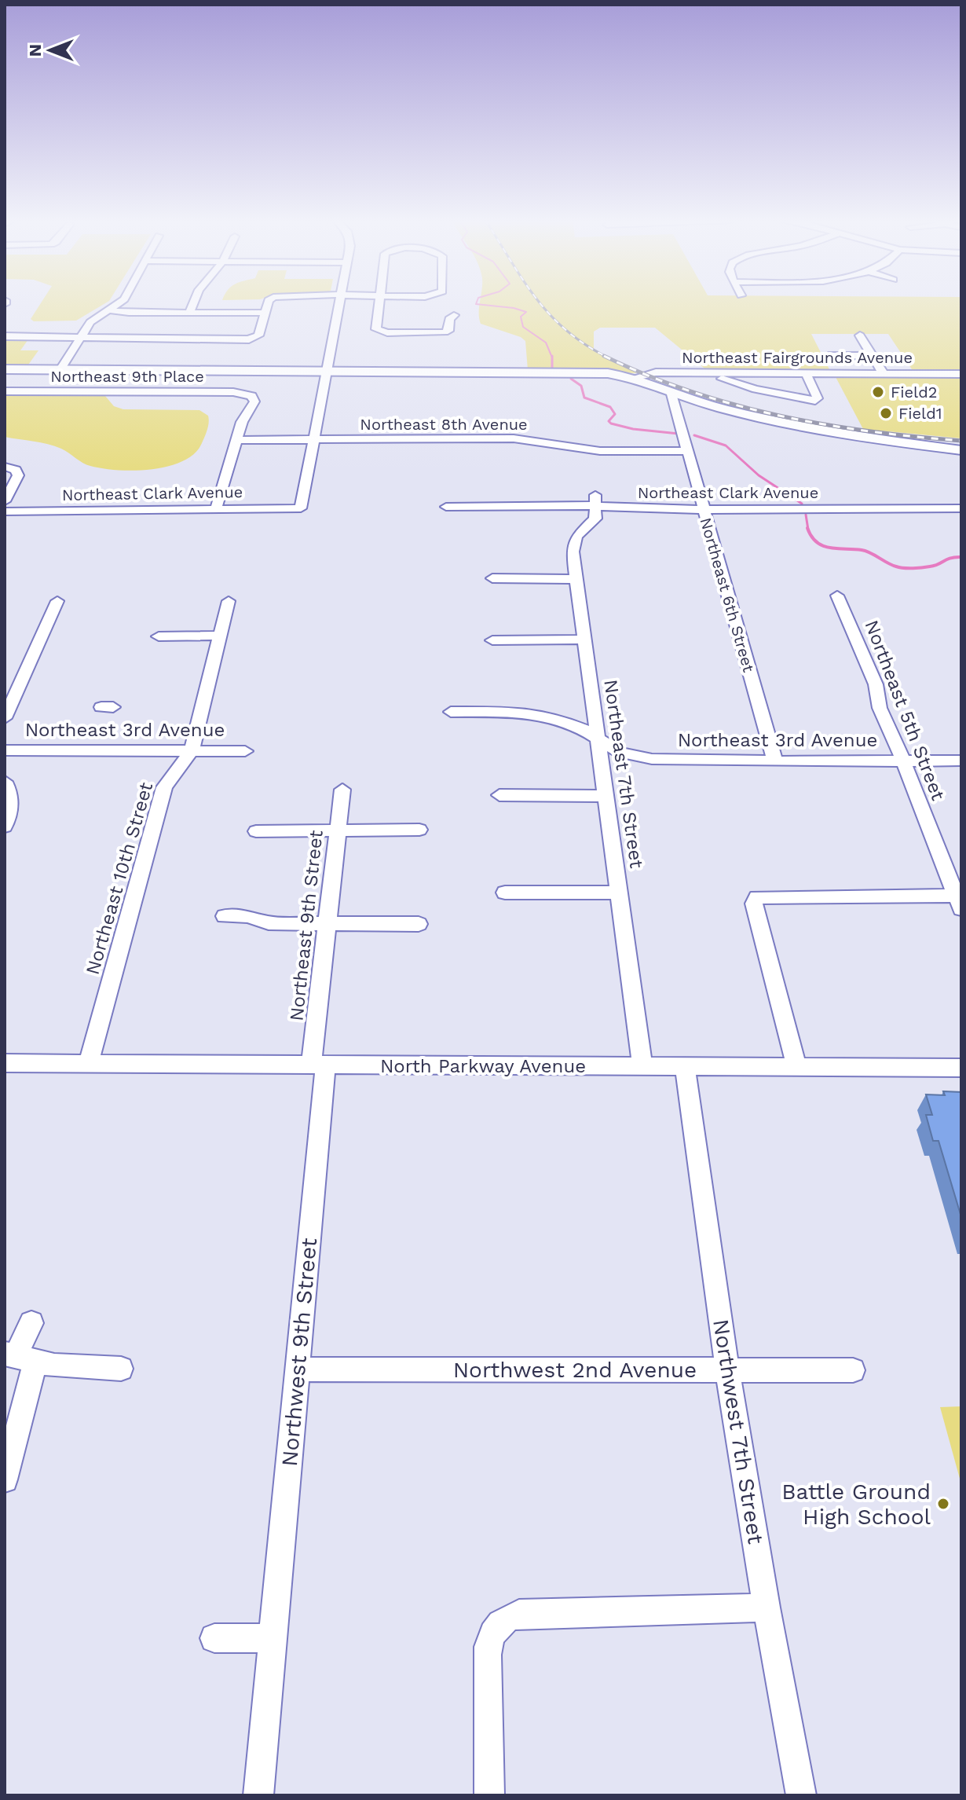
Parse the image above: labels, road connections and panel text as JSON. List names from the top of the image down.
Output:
{
  "streets": {
    "street": [
      "Northeast Fairgrounds Avenue",
      "Northeast 9th Place",
      "Northeast 8th Avenue",
      "Northeast Clark Avenue",
      "Northeast 6th Street",
      "Northeast 5th Street",
      "Northeast 3rd Avenue",
      "Northeast 7th Street",
      "Northeast 10th Street",
      "Northeast 9th Street",
      "North Parkway Avenue",
      "Northwest 9th Street",
      "Northwest 2nd Avenue",
      "Northwest 7th Street"
    ]
  },
  "crossings": [
    ["Northeast 9th Place", "Northeast 8th Avenue"],
    ["Northeast 8th Avenue", "Northeast Clark Avenue"],
    ["Northeast 8th Avenue", "Northeast 6th Street"],
    ["Northeast Clark Avenue", "Northeast 6th Street"],
    ["Northeast Clark Avenue", "Northeast 7th Street"],
    ["Northeast 6th Street", "Northeast 3rd Avenue"],
    ["Northeast 5th Street", "Northeast 3rd Avenue"],
    ["Northeast 3rd Avenue", "Northeast 7th Street"],
    ["Northeast 3rd Avenue", "Northeast 10th Street"],
    ["Northeast 7th Street", "North Parkway Avenue"],
    ["Northeast 10th Street", "North Parkway Avenue"],
    ["Northeast 9th Street", "North Parkway Avenue"],
    ["Northeast 9th Street", "Northwest 9th Street"],
    ["North Parkway Avenue", "Northwest 9th Street"],
    ["North Parkway Avenue", "Northwest 7th Street"],
    ["Northwest 9th Street", "Northwest 2nd Avenue"],
    ["Northwest 2nd Avenue", "Northwest 7th Street"]
  ],
  "places": ["Field2", "Field1", "Battle Ground High School"],
  "north": "left"
}
